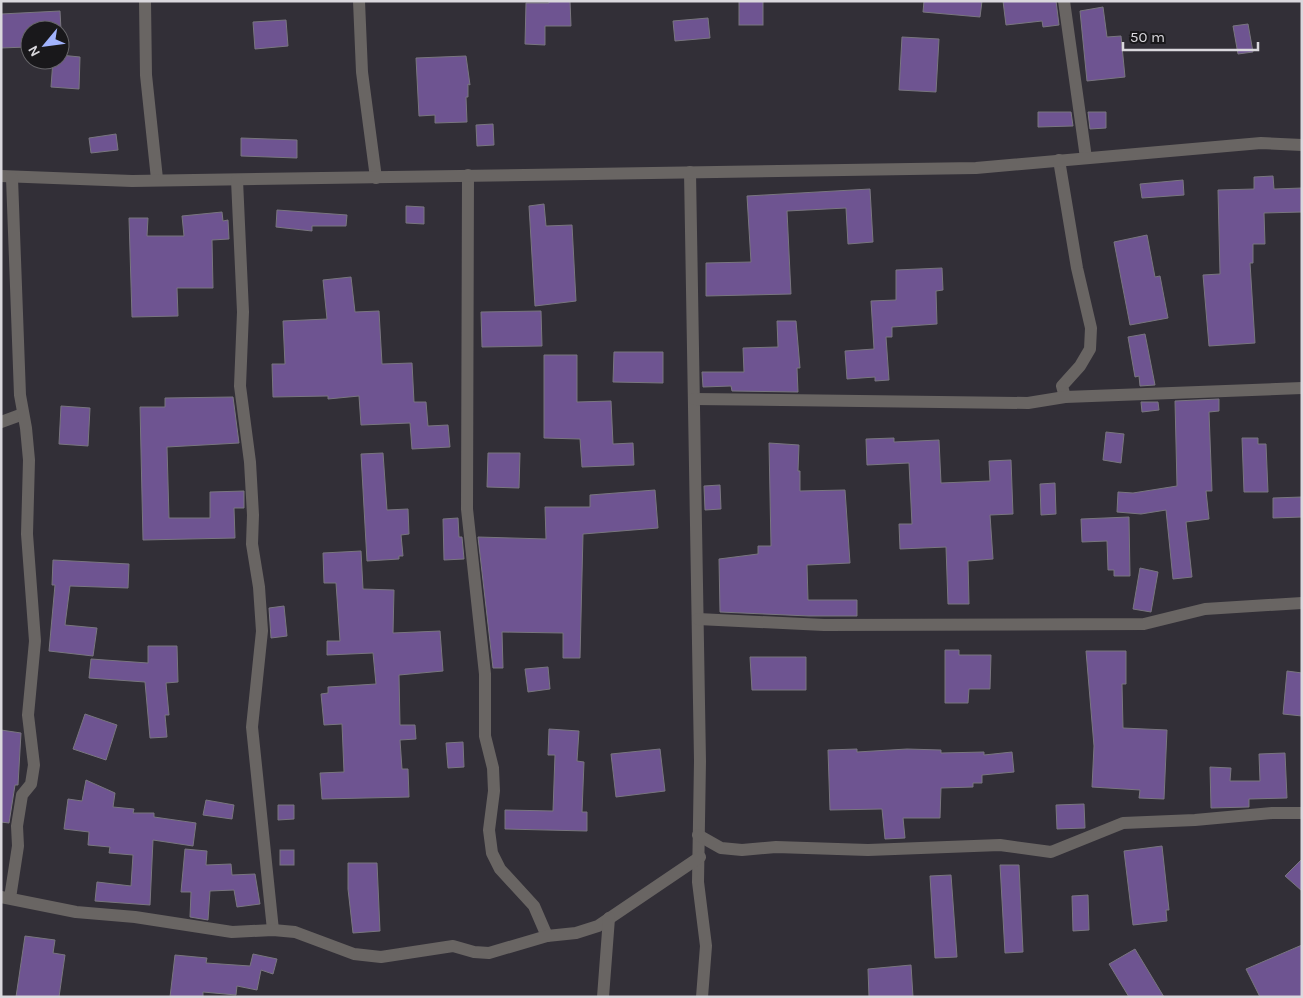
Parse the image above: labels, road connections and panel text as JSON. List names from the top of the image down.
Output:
{
  "scale_bar": "50 m",
  "north": "bottom left"
}
